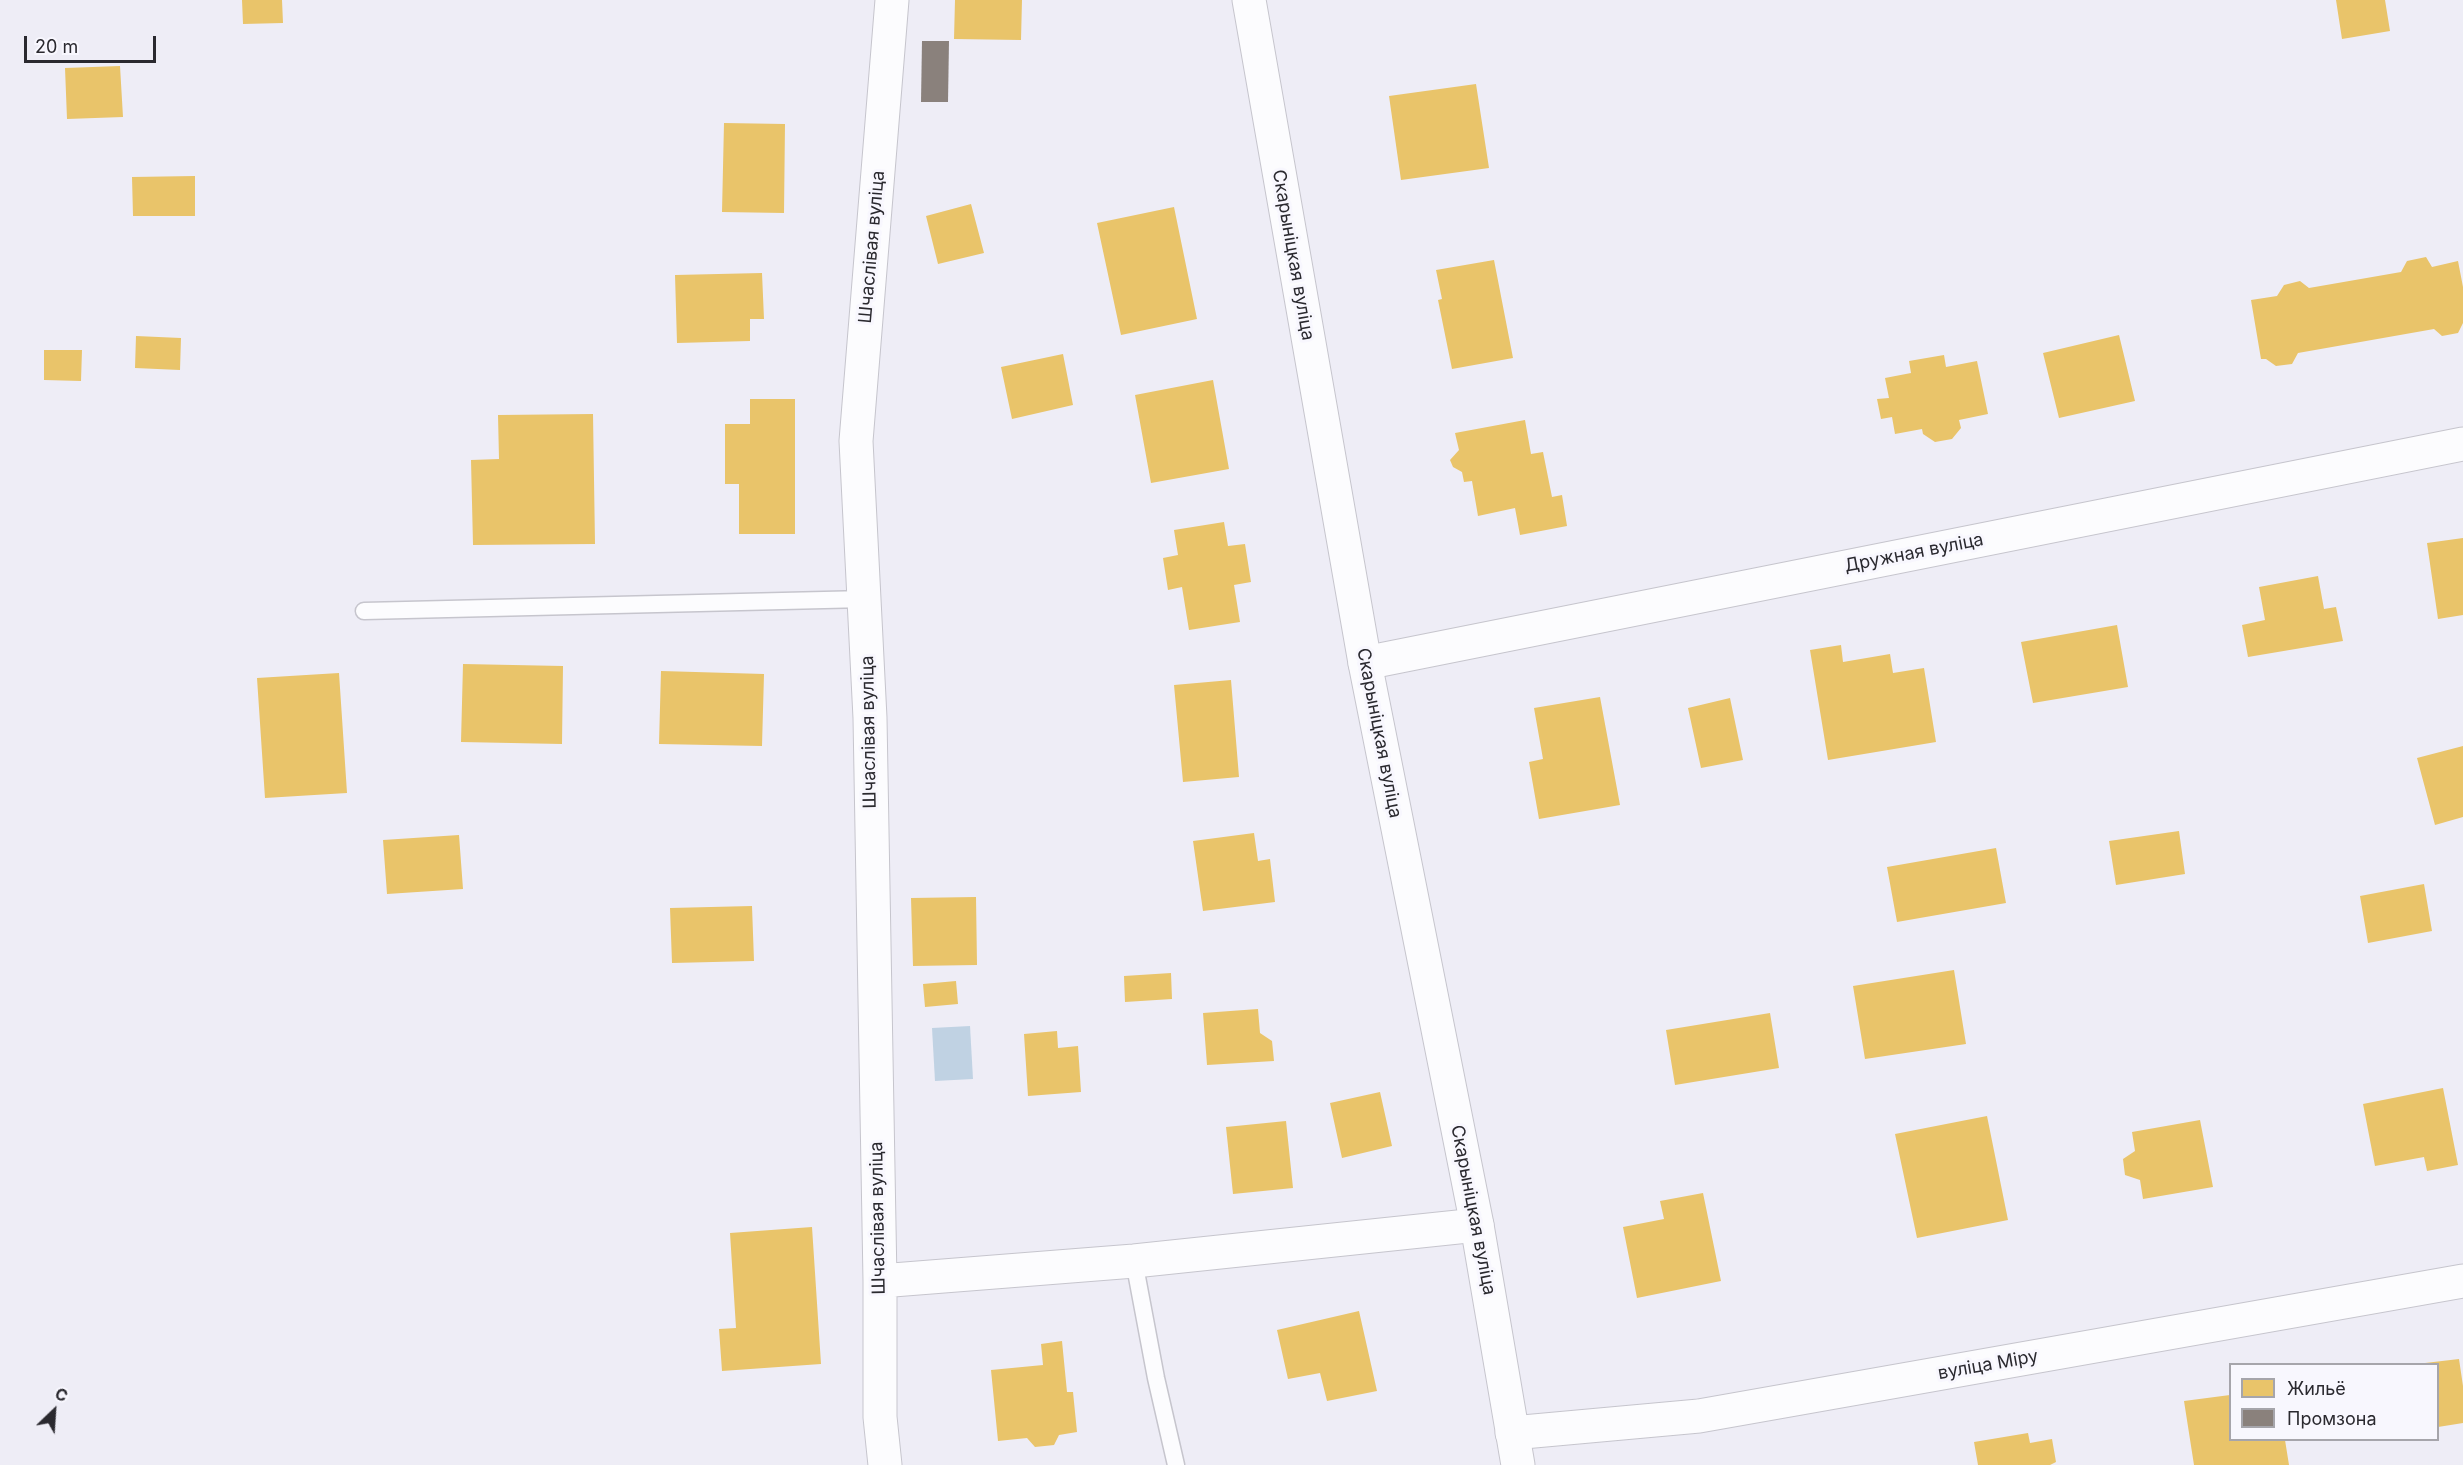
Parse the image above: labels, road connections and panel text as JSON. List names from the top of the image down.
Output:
{
  "streets": {
    "street": [
      "Шчаслівая вуліца",
      "Скарыніцкая вуліца",
      "Дружная вуліца",
      "вуліца Міру"
    ]
  },
  "crossings": [
    ["Скарыніцкая вуліца", "Дружная вуліца"],
    ["Скарыніцкая вуліца", "вуліца Міру"]
  ],
  "legend": ["Жильё", "Промзона"],
  "scale_bar": "20 m",
  "north": "top right"
}
